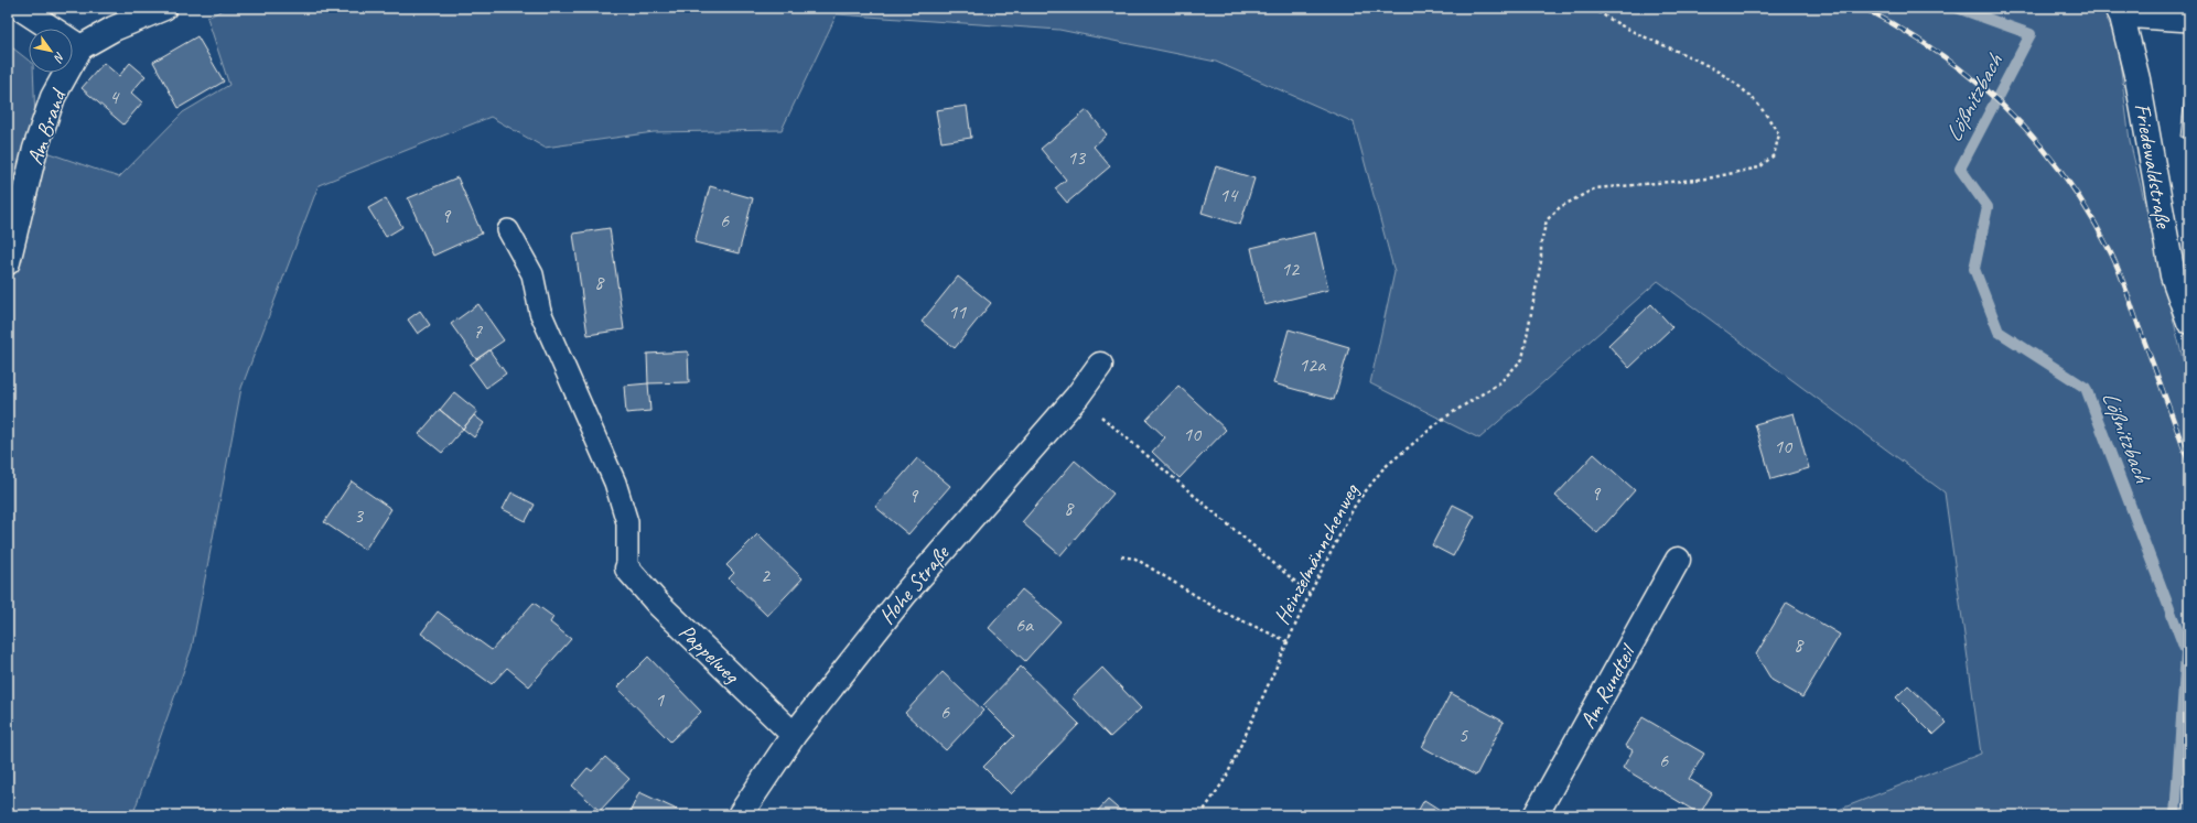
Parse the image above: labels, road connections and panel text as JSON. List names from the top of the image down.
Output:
{
  "streets": {
    "street": [
      "Am Brand",
      "Friedewaldstraße",
      "Hohe Straße",
      "Pappelweg",
      "Am Rundteil"
    ],
    "path": ["Heinzelmännchenweg"]
  },
  "crossings": [
    ["Hohe Straße", "Pappelweg"]
  ],
  "water": ["Lößnitzbach"],
  "house_numbers": [
    "4",
    "13",
    "14",
    "9",
    "6",
    "12",
    "8",
    "11",
    "7",
    "12a",
    "10",
    "10",
    "9",
    "9",
    "8",
    "3",
    "2",
    "6a",
    "8",
    "1",
    "6",
    "5",
    "6"
  ],
  "north": "bottom right"
}
